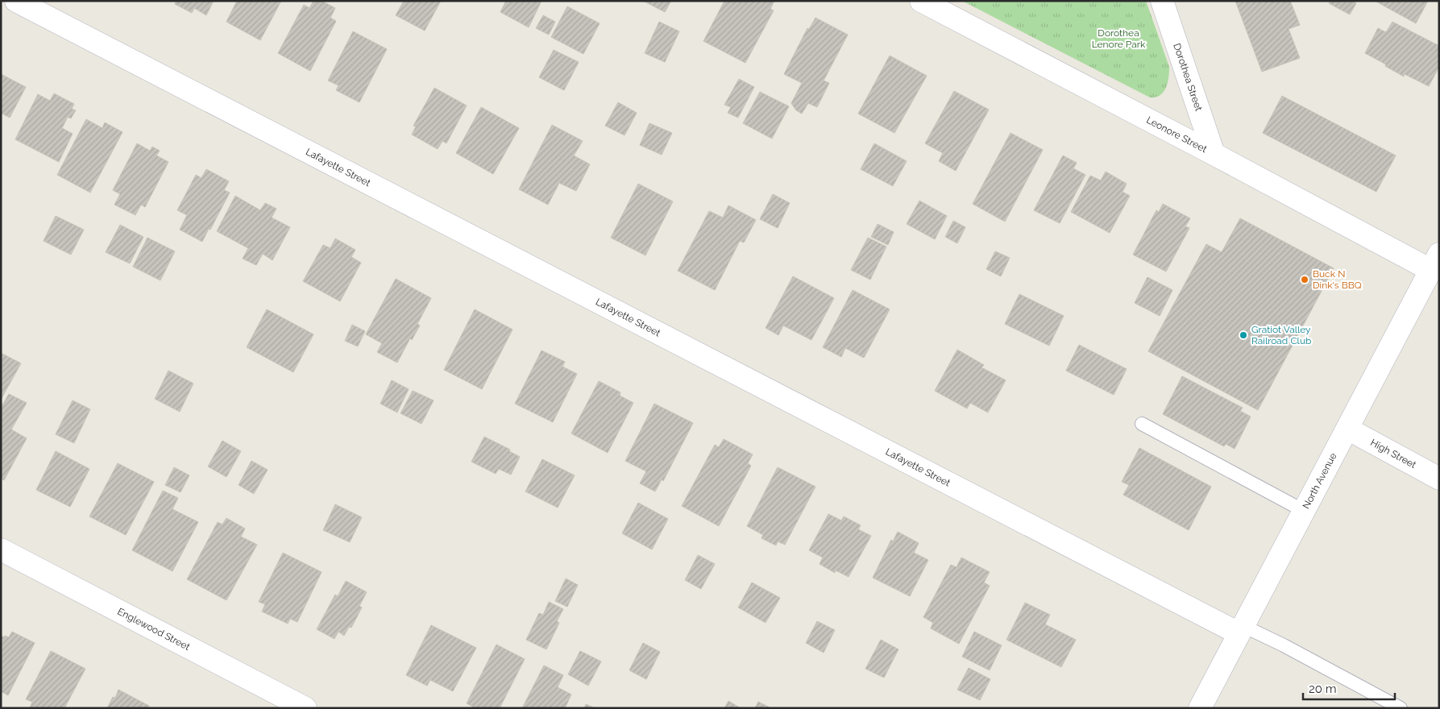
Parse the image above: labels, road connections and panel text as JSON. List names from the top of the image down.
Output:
{
  "streets": {
    "street": [
      "Dorothea Street",
      "Leonore Street",
      "Lafayette Street",
      "High Street",
      "North Avenue",
      "Englewood Street"
    ]
  },
  "crossings": [
    ["Dorothea Street", "Leonore Street"],
    ["Leonore Street", "North Avenue"],
    ["Lafayette Street", "North Avenue"],
    ["High Street", "North Avenue"]
  ],
  "parks": ["Dorothea Lenore Park"],
  "places": ["Buck N Dink's BBQ", "Gratiot Valley Railroad Club"],
  "scale_bar": "20 m"
}
